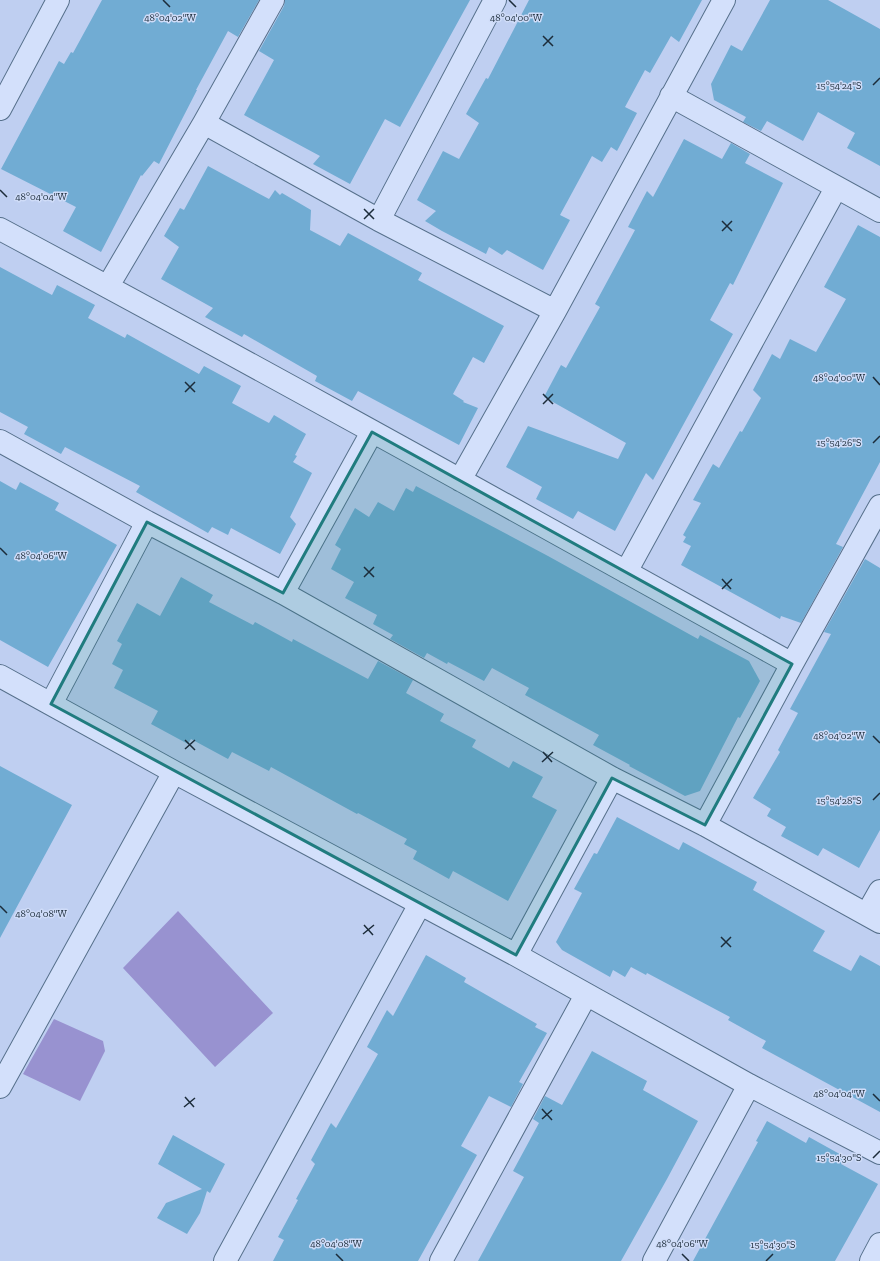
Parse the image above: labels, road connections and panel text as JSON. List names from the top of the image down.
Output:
{
  "coordinates": [
    "48°04'00\"W",
    "48°04'02\"W",
    "15°54'24\"S",
    "48°04'04\"W",
    "15°54'26\"S",
    "48°04'06\"W",
    "15°54'28\"S",
    "48°04'08\"W",
    "15°54'30\"S"
  ]
}
